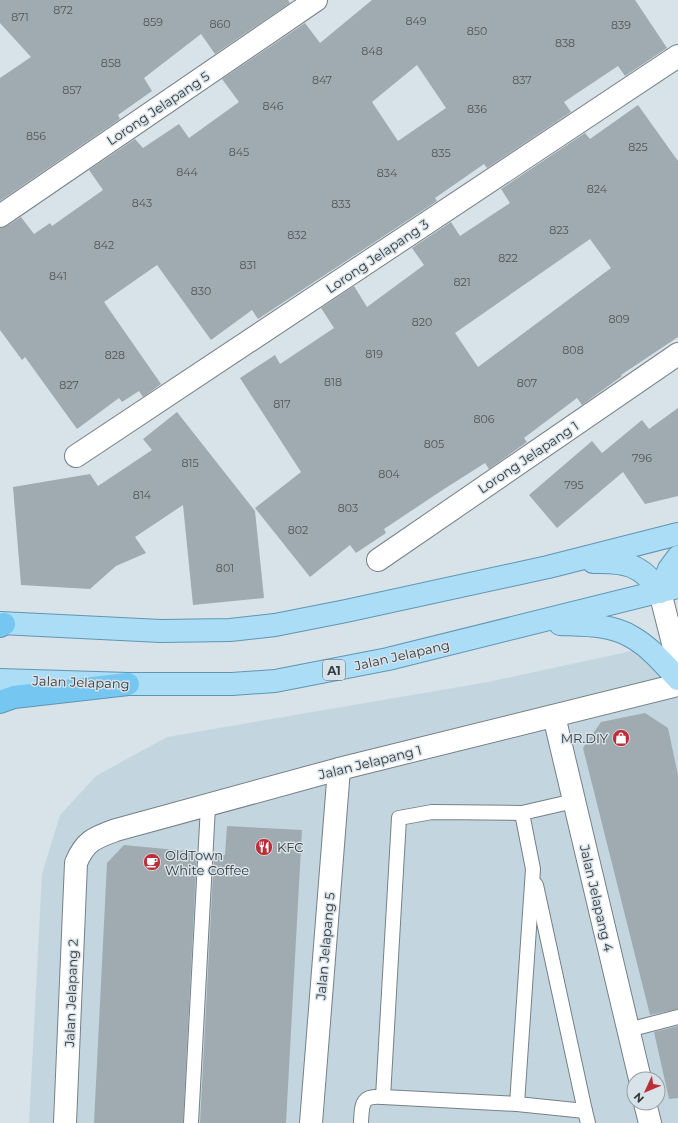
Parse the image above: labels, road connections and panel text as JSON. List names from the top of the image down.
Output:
{
  "streets": {
    "main road": ["Jalan Jelapang", "A1"],
    "street": [
      "Lorong Jelapang 5",
      "Lorong Jelapang 3",
      "Lorong Jelapang 1",
      "Jalan Jelapang 1",
      "Jalan Jelapang 4",
      "Jalan Jelapang 5",
      "Jalan Jelapang 2"
    ]
  },
  "crossings": [
    ["Jalan Jelapang 1", "Jalan Jelapang 4"],
    ["Jalan Jelapang 1", "Jalan Jelapang 5"],
    ["Jalan Jelapang 1", "Jalan Jelapang 2"]
  ],
  "places": {
    "shop": ["MR.DIY"],
    "restaurant": ["KFC"],
    "cafe": ["OldTown White Coffee"]
  },
  "house_numbers": [
    "872",
    "871",
    "849",
    "859",
    "860",
    "839",
    "850",
    "838",
    "848",
    "858",
    "847",
    "837",
    "857",
    "846",
    "836",
    "856",
    "825",
    "845",
    "835",
    "844",
    "834",
    "824",
    "843",
    "833",
    "823",
    "832",
    "842",
    "822",
    "831",
    "841",
    "821",
    "830",
    "809",
    "820",
    "808",
    "819",
    "828",
    "818",
    "807",
    "827",
    "817",
    "806",
    "805",
    "796",
    "815",
    "804",
    "795",
    "814",
    "803",
    "802",
    "801"
  ],
  "north": "bottom left"
}
